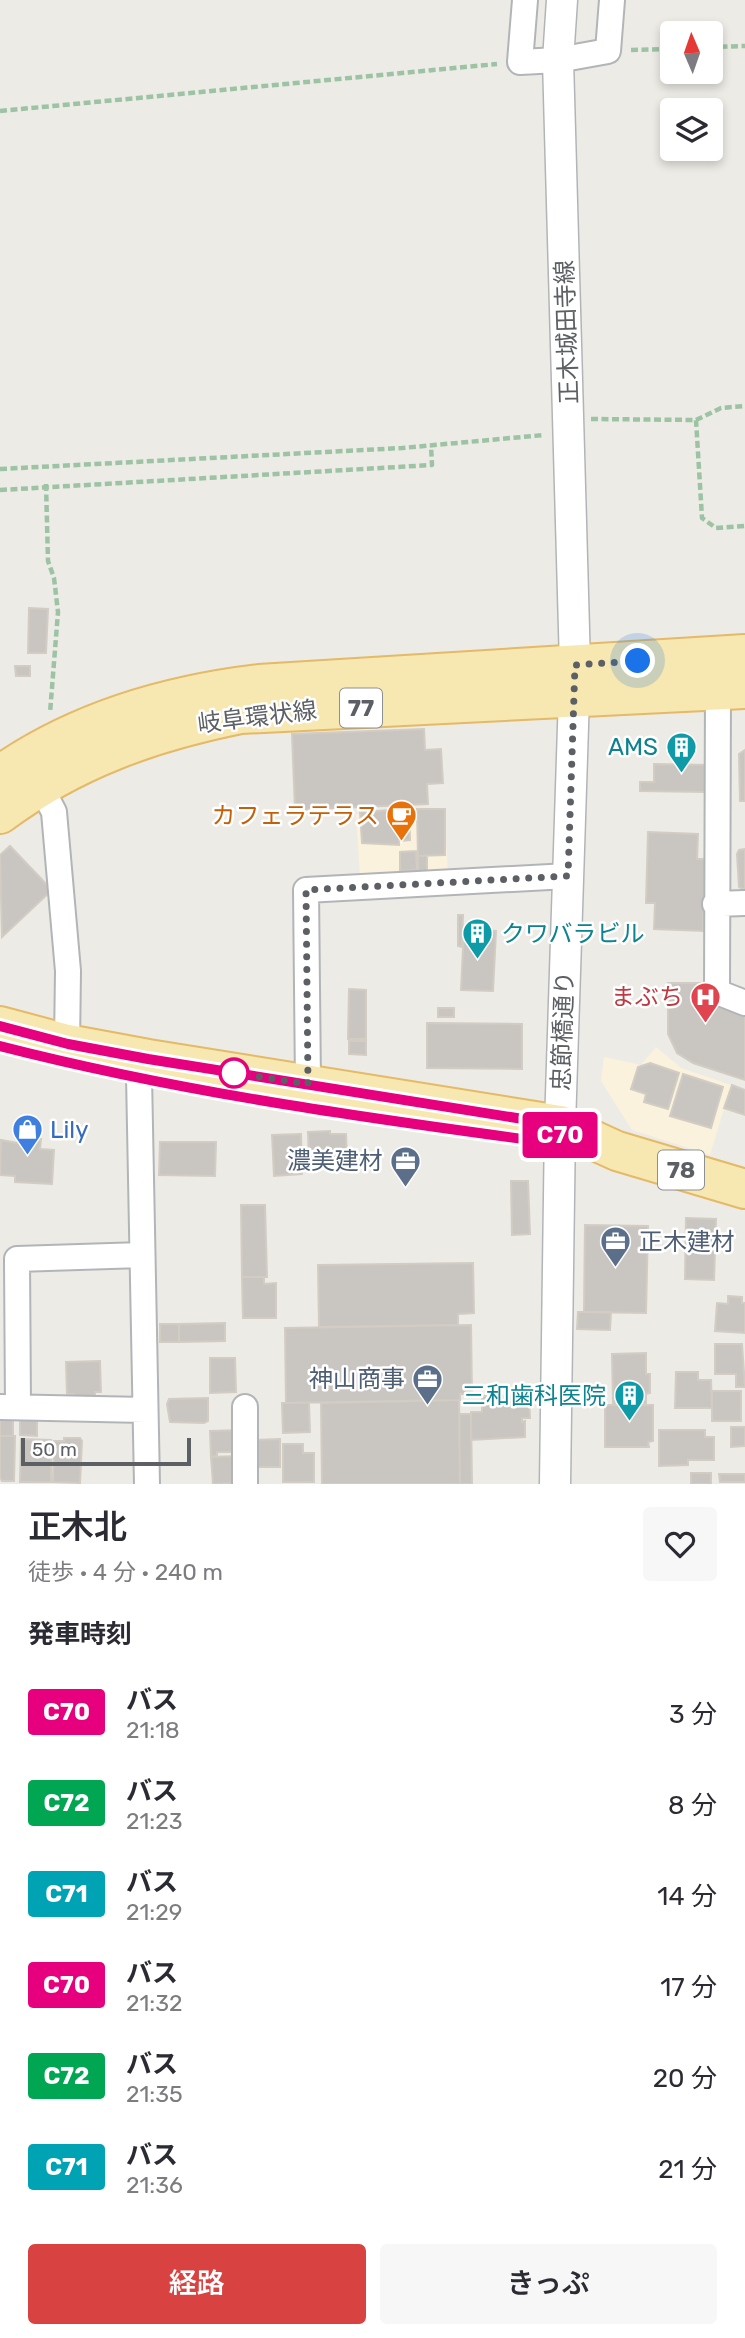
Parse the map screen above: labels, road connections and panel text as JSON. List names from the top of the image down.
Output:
{
  "streets": {
    "main road": ["77", "岐阜環状線", "78"],
    "street": ["正木城田寺線", "忠節橋通り"]
  },
  "crossings": [
    ["正木城田寺線", "岐阜環状線"],
    ["正木城田寺線", "忠節橋通り"],
    ["岐阜環状線", "忠節橋通り"],
    ["忠節橋通り", "78"]
  ],
  "places": {
    "building": ["AMS", "クワバラビル", "三和歯科医院"],
    "cafe": ["カフェラテラス"],
    "hospital": ["まぶち"],
    "shop": ["Lily"],
    "office": ["濃美建材", "正木建材", "神山商事"]
  },
  "lines": ["bus line C70"],
  "scale_bar": "50 m",
  "north": "top",
  "page": {
    "on_map": "C70",
    "scale": "50 m",
    "heading": [
      ["正木北", "徒歩 · 4 分 · 240 m"],
      "発車時刻"
    ],
    "list": [
      {
        "mark": "C70",
        "name": "バス",
        "note": "21:18",
        "value": "3 分"
      },
      {
        "mark": "C72",
        "name": "バス",
        "note": "21:23",
        "value": "8 分"
      },
      {
        "mark": "C71",
        "name": "バス",
        "note": "21:29",
        "value": "14 分"
      },
      {
        "mark": "C70",
        "name": "バス",
        "note": "21:32",
        "value": "17 分"
      },
      {
        "mark": "C72",
        "name": "バス",
        "note": "21:35",
        "value": "20 分"
      },
      {
        "mark": "C71",
        "name": "バス",
        "note": "21:36",
        "value": "21 分"
      }
    ],
    "buttons": ["経路", "きっぷ"]
  }
}
